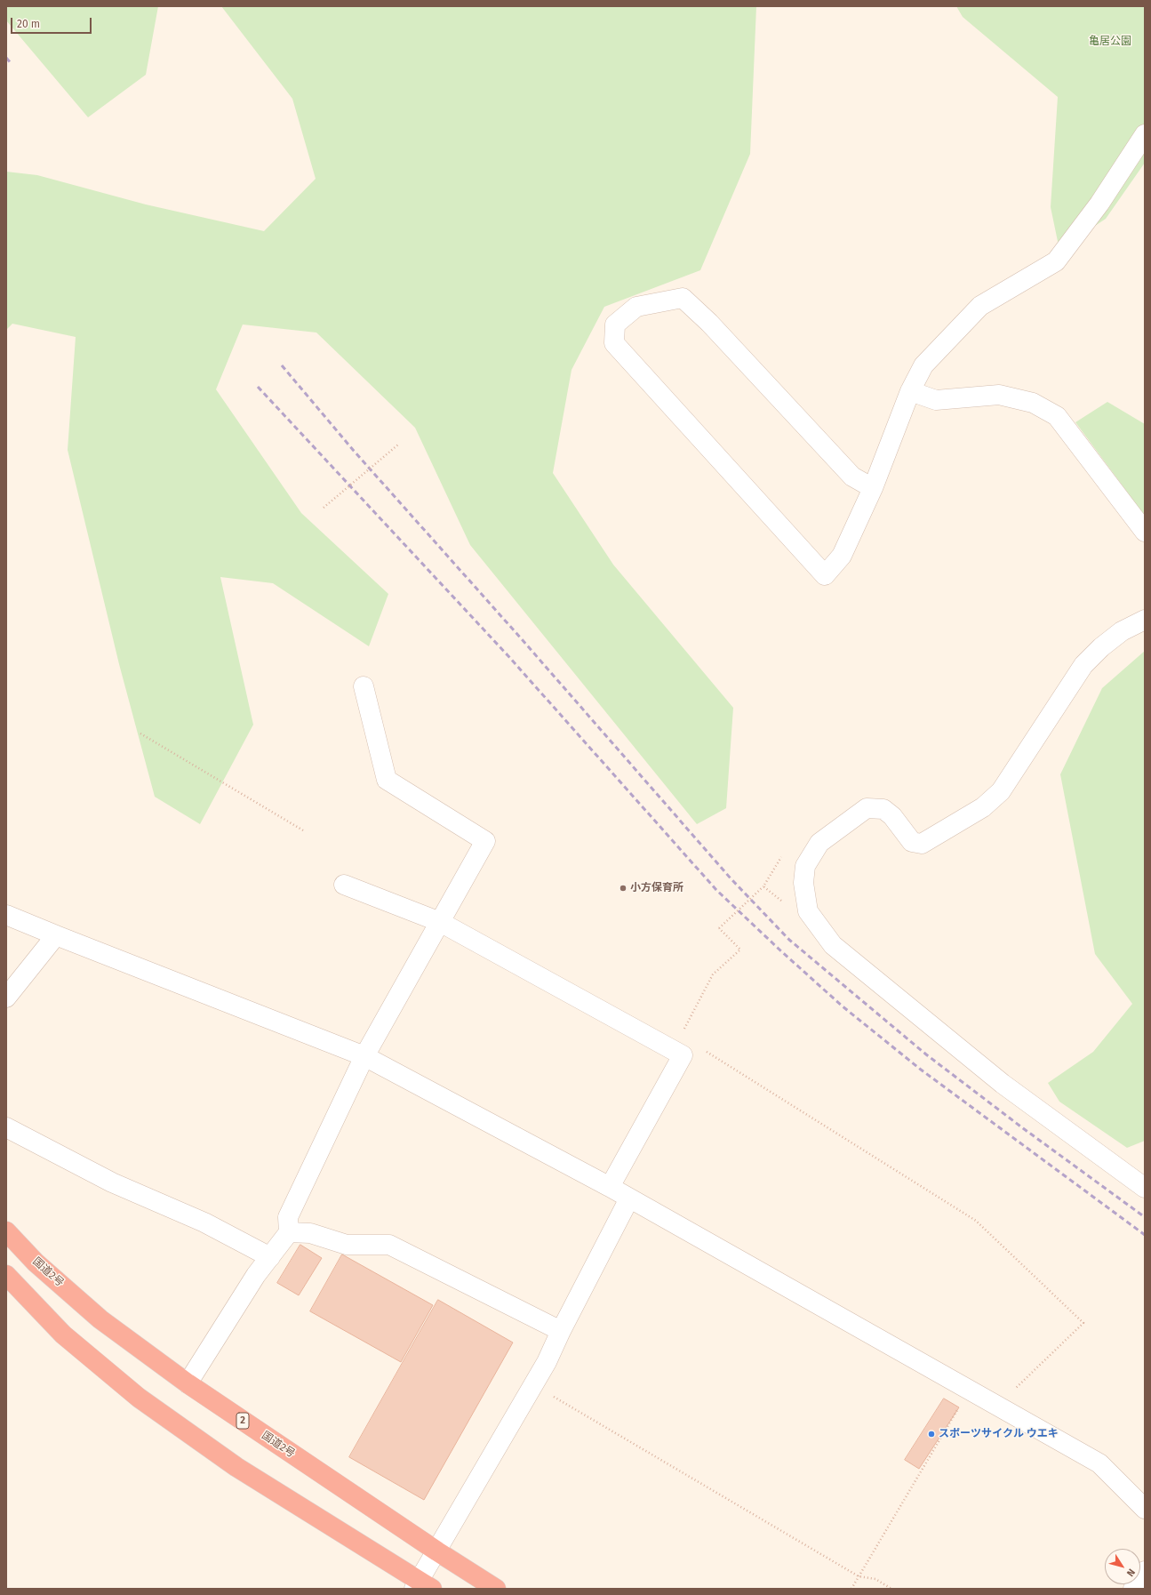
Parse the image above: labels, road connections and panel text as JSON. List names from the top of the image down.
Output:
{
  "streets": {
    "highway": ["国道2号", "2"]
  },
  "parks": ["亀居公園"],
  "places": ["小方保育所", "スポーツサイクル ウエキ"],
  "scale_bar": "20 m",
  "north": "bottom right"
}
